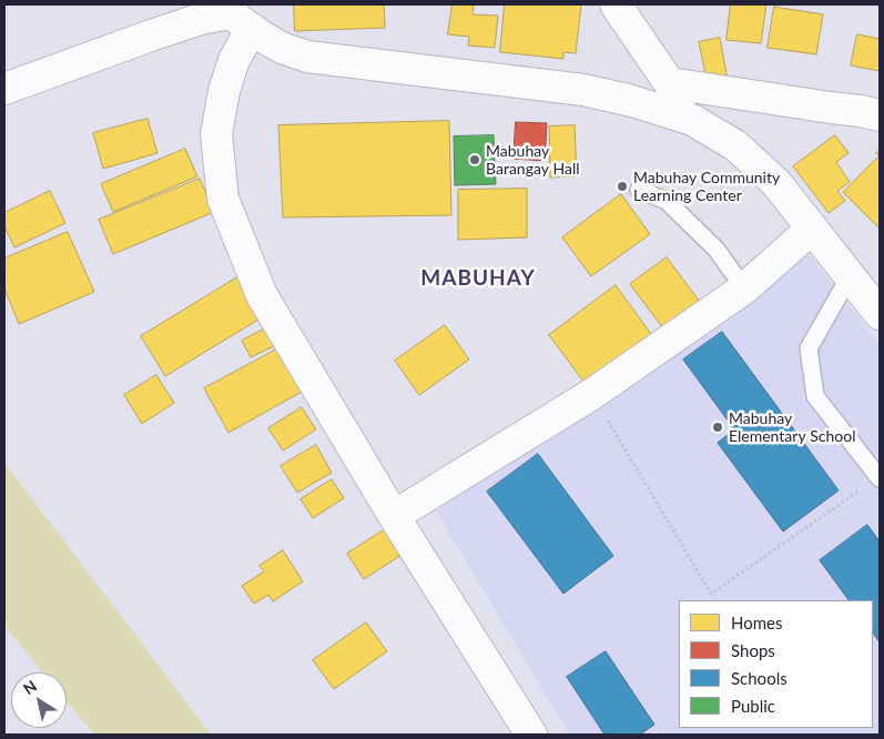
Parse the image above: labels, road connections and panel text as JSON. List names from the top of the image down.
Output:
{
  "districts": ["MABUHAY"],
  "places": ["Mabuhay Barangay Hall", "Mabuhay Community Learning Center", "Mabuhay Elementary School"],
  "legend": [
    "Homes",
    "Shops",
    "Schools",
    "Public"
  ],
  "north": "top left"
}
